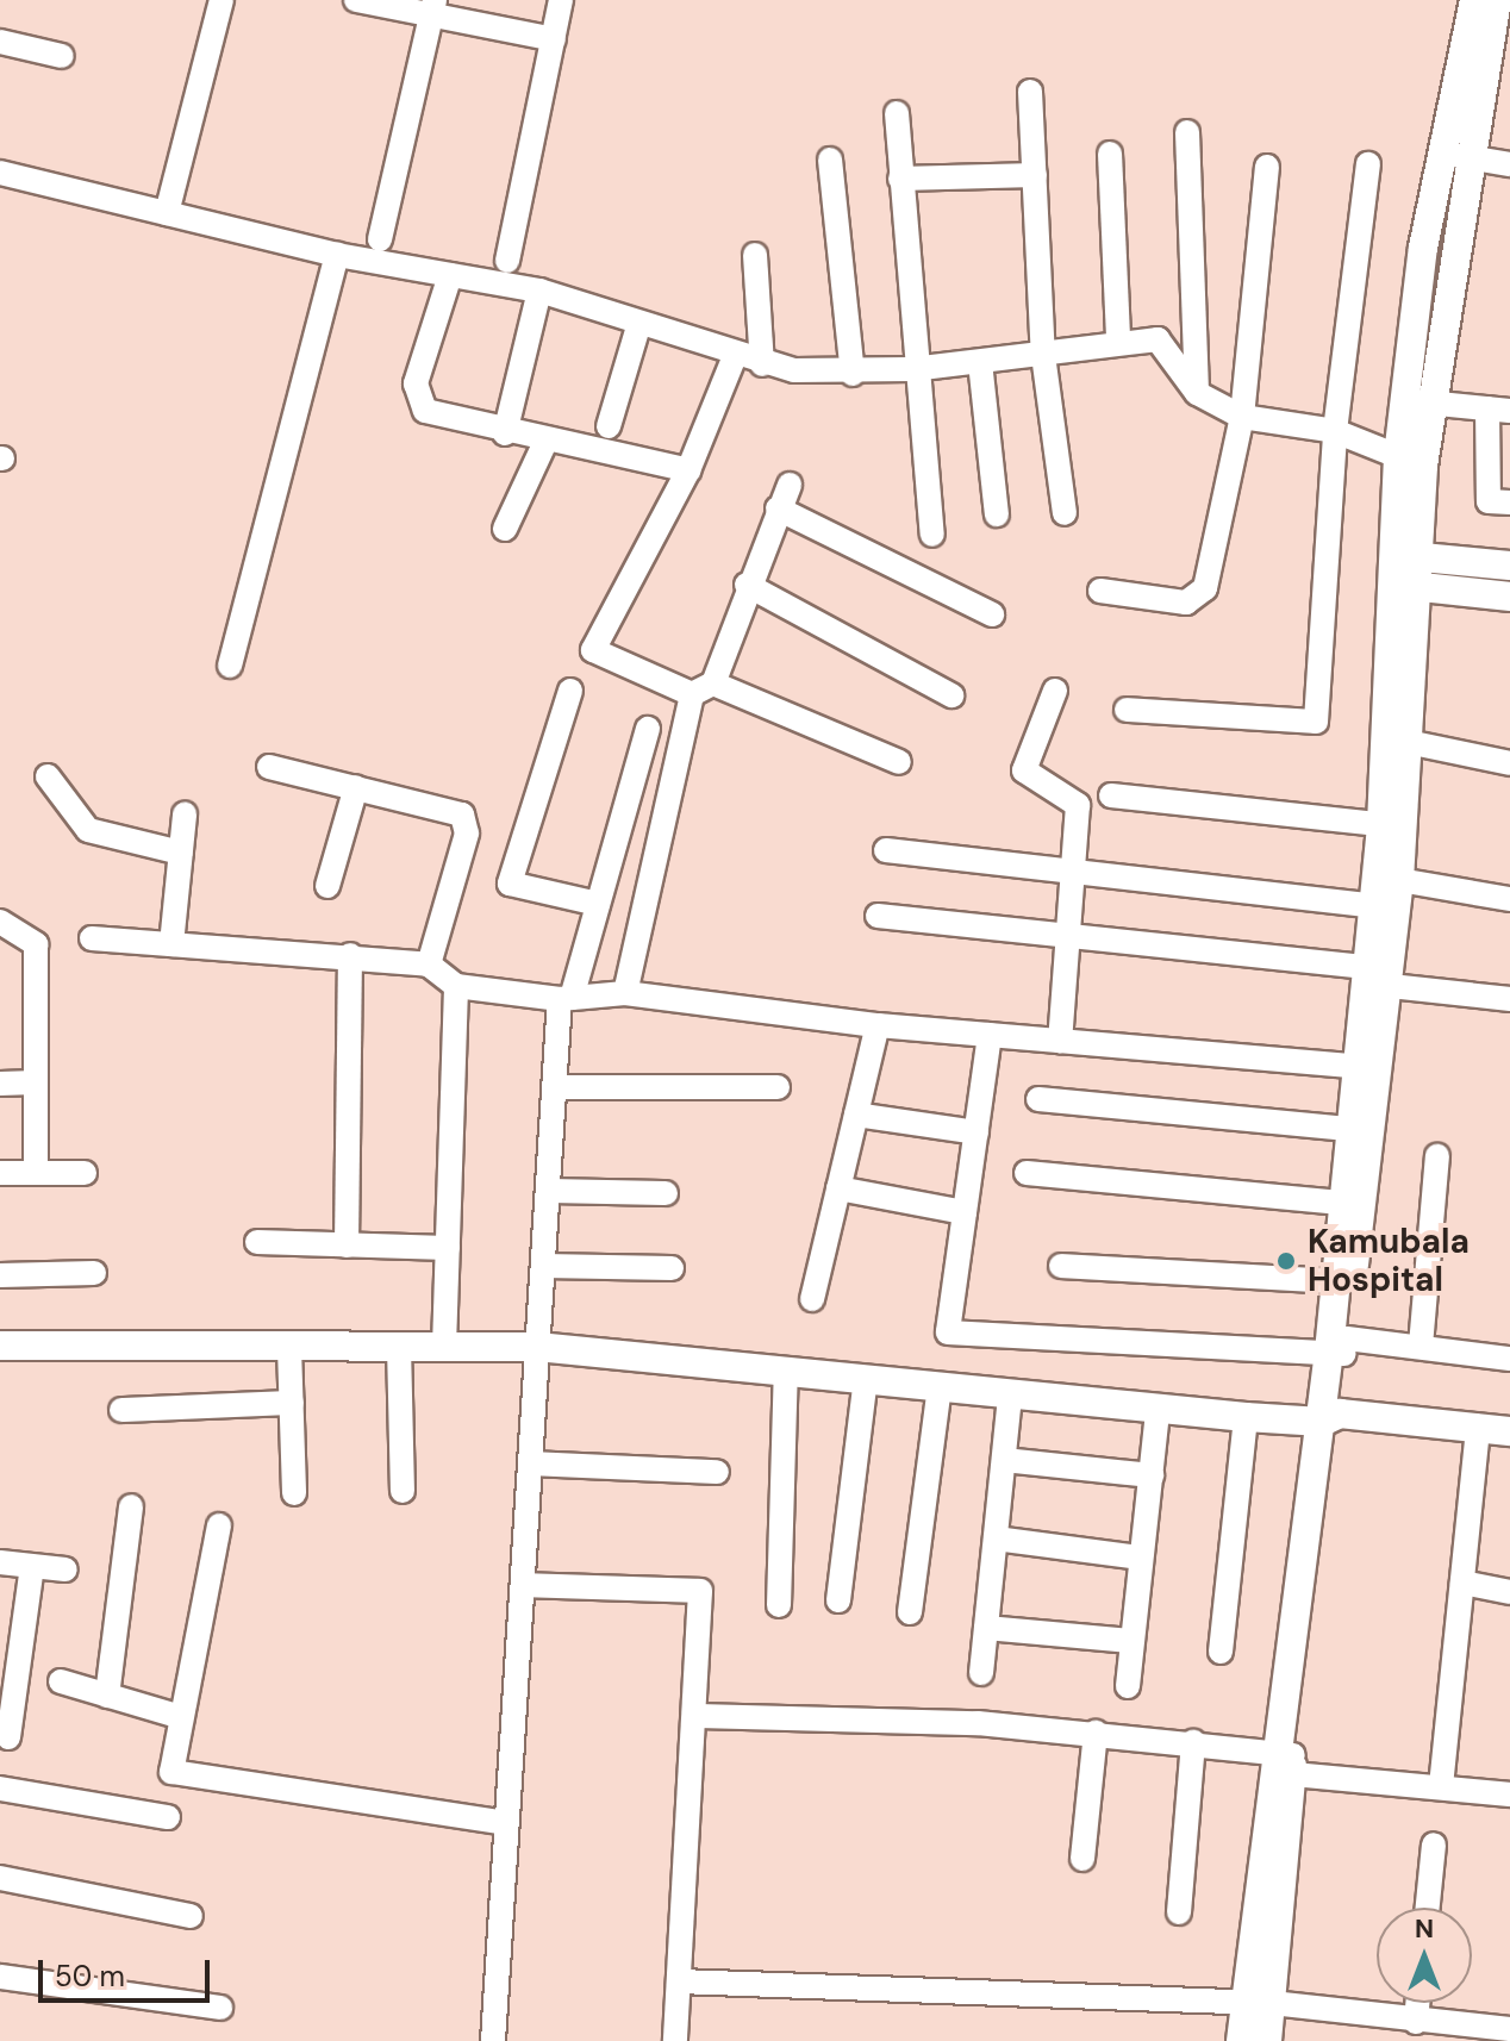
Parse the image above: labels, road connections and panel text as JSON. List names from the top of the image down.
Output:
{
  "places": ["Kamubala Hospital"],
  "scale_bar": "50 m",
  "north": "top"
}
